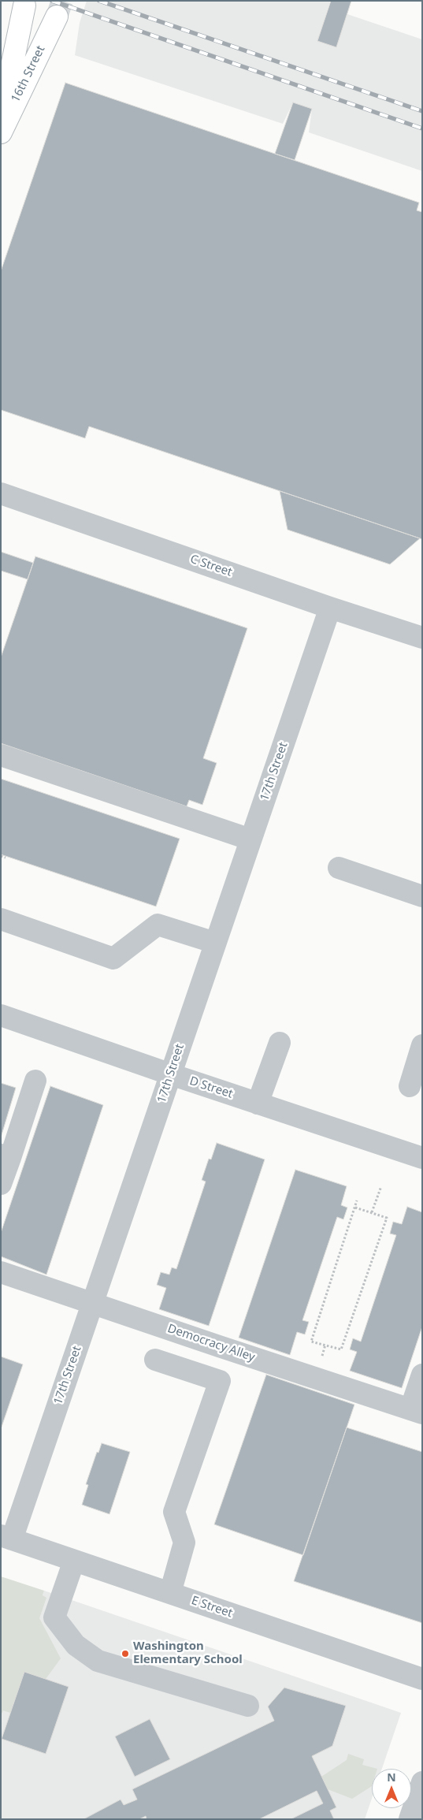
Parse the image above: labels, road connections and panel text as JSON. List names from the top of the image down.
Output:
{
  "streets": {
    "main road": ["16th Street"],
    "street": [
      "C Street",
      "17th Street",
      "D Street",
      "Democracy Alley",
      "E Street"
    ]
  },
  "crossings": [
    ["C Street", "17th Street"],
    ["17th Street", "D Street"],
    ["17th Street", "Democracy Alley"],
    ["17th Street", "E Street"]
  ],
  "places": ["Washington Elementary School"],
  "north": "top"
}
